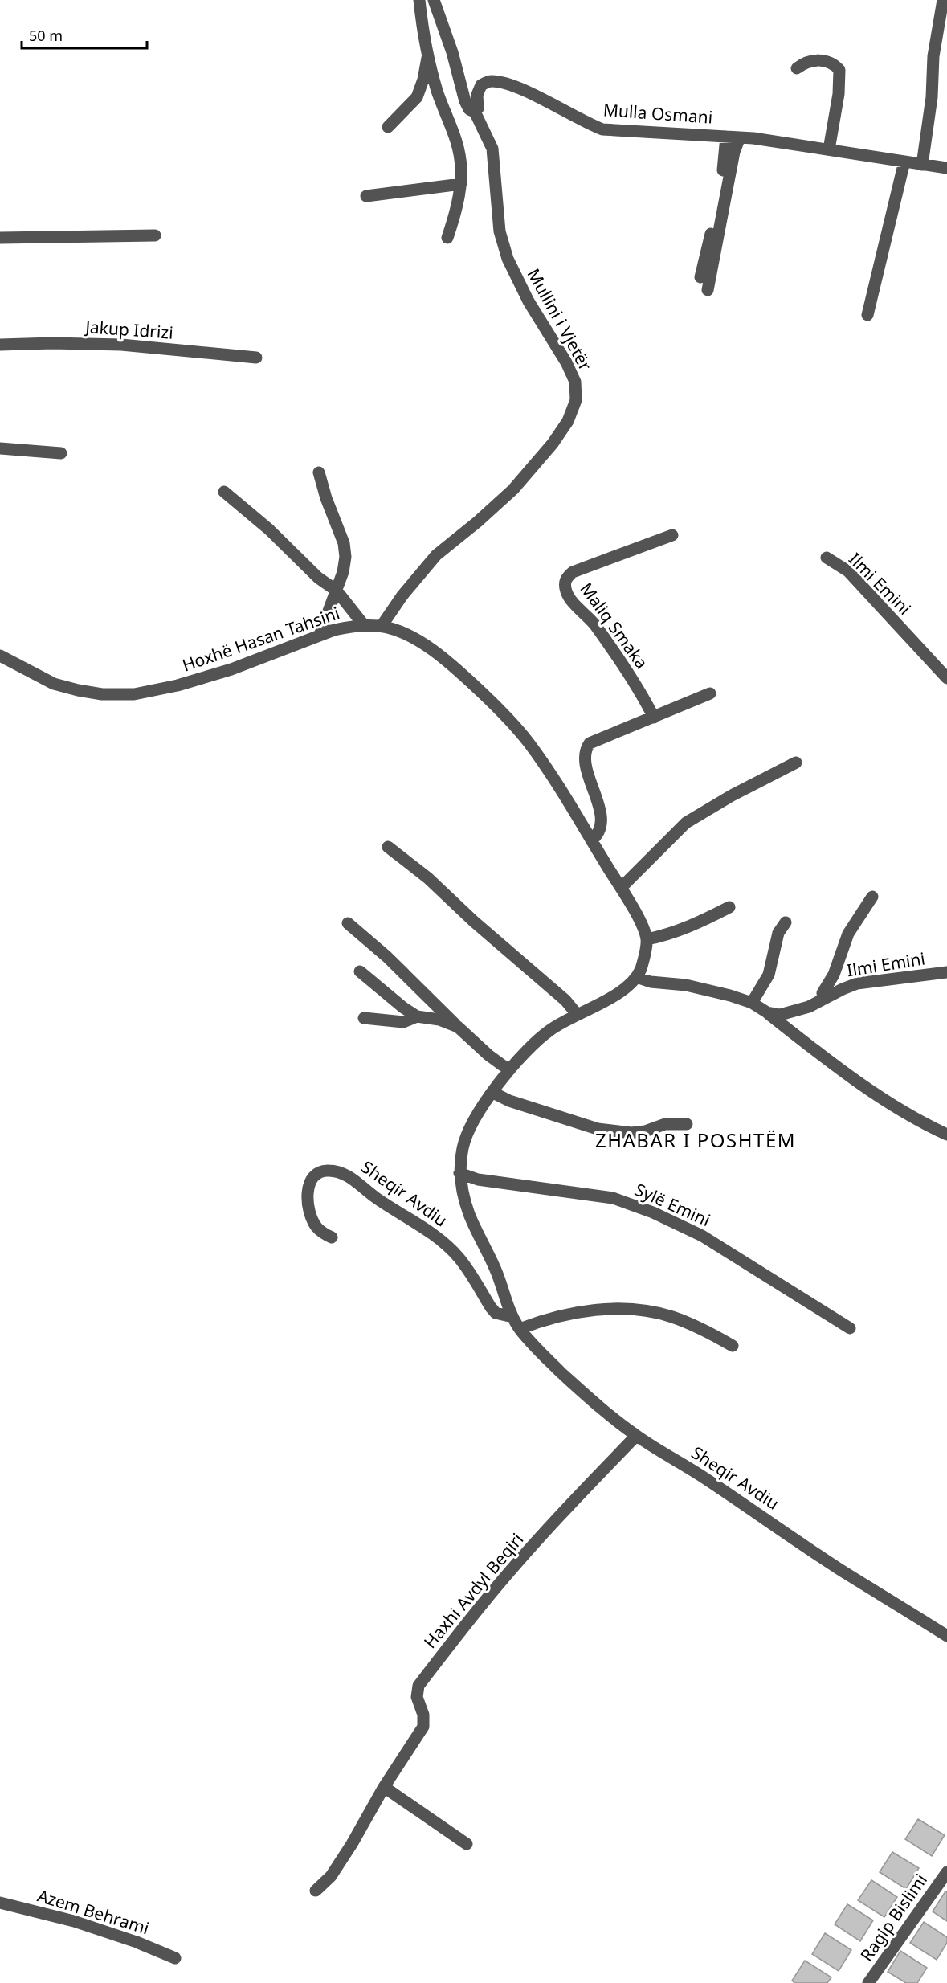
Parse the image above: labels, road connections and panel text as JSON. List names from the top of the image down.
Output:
{
  "streets": {
    "street": [
      "Mulla Osmani",
      "Mullini i Vjetër",
      "Jakup Idrizi",
      "Ilmi Emini",
      "Maliq Smaka",
      "Hoxhë Hasan Tahsini",
      "Sheqir Avdiu",
      "Sylë Emini",
      "Haxhi Avdyl Beqiri",
      "Azem Behrami",
      "Ragip Bislimi"
    ]
  },
  "crossings": [
    ["Mulla Osmani", "Mullini i Vjetër"],
    ["Mullini i Vjetër", "Hoxhë Hasan Tahsini"],
    ["Sheqir Avdiu", "Sylë Emini"],
    ["Sheqir Avdiu", "Haxhi Avdyl Beqiri"]
  ],
  "districts": ["ZHABAR I POSHTËM"],
  "scale_bar": "50 m"
}
